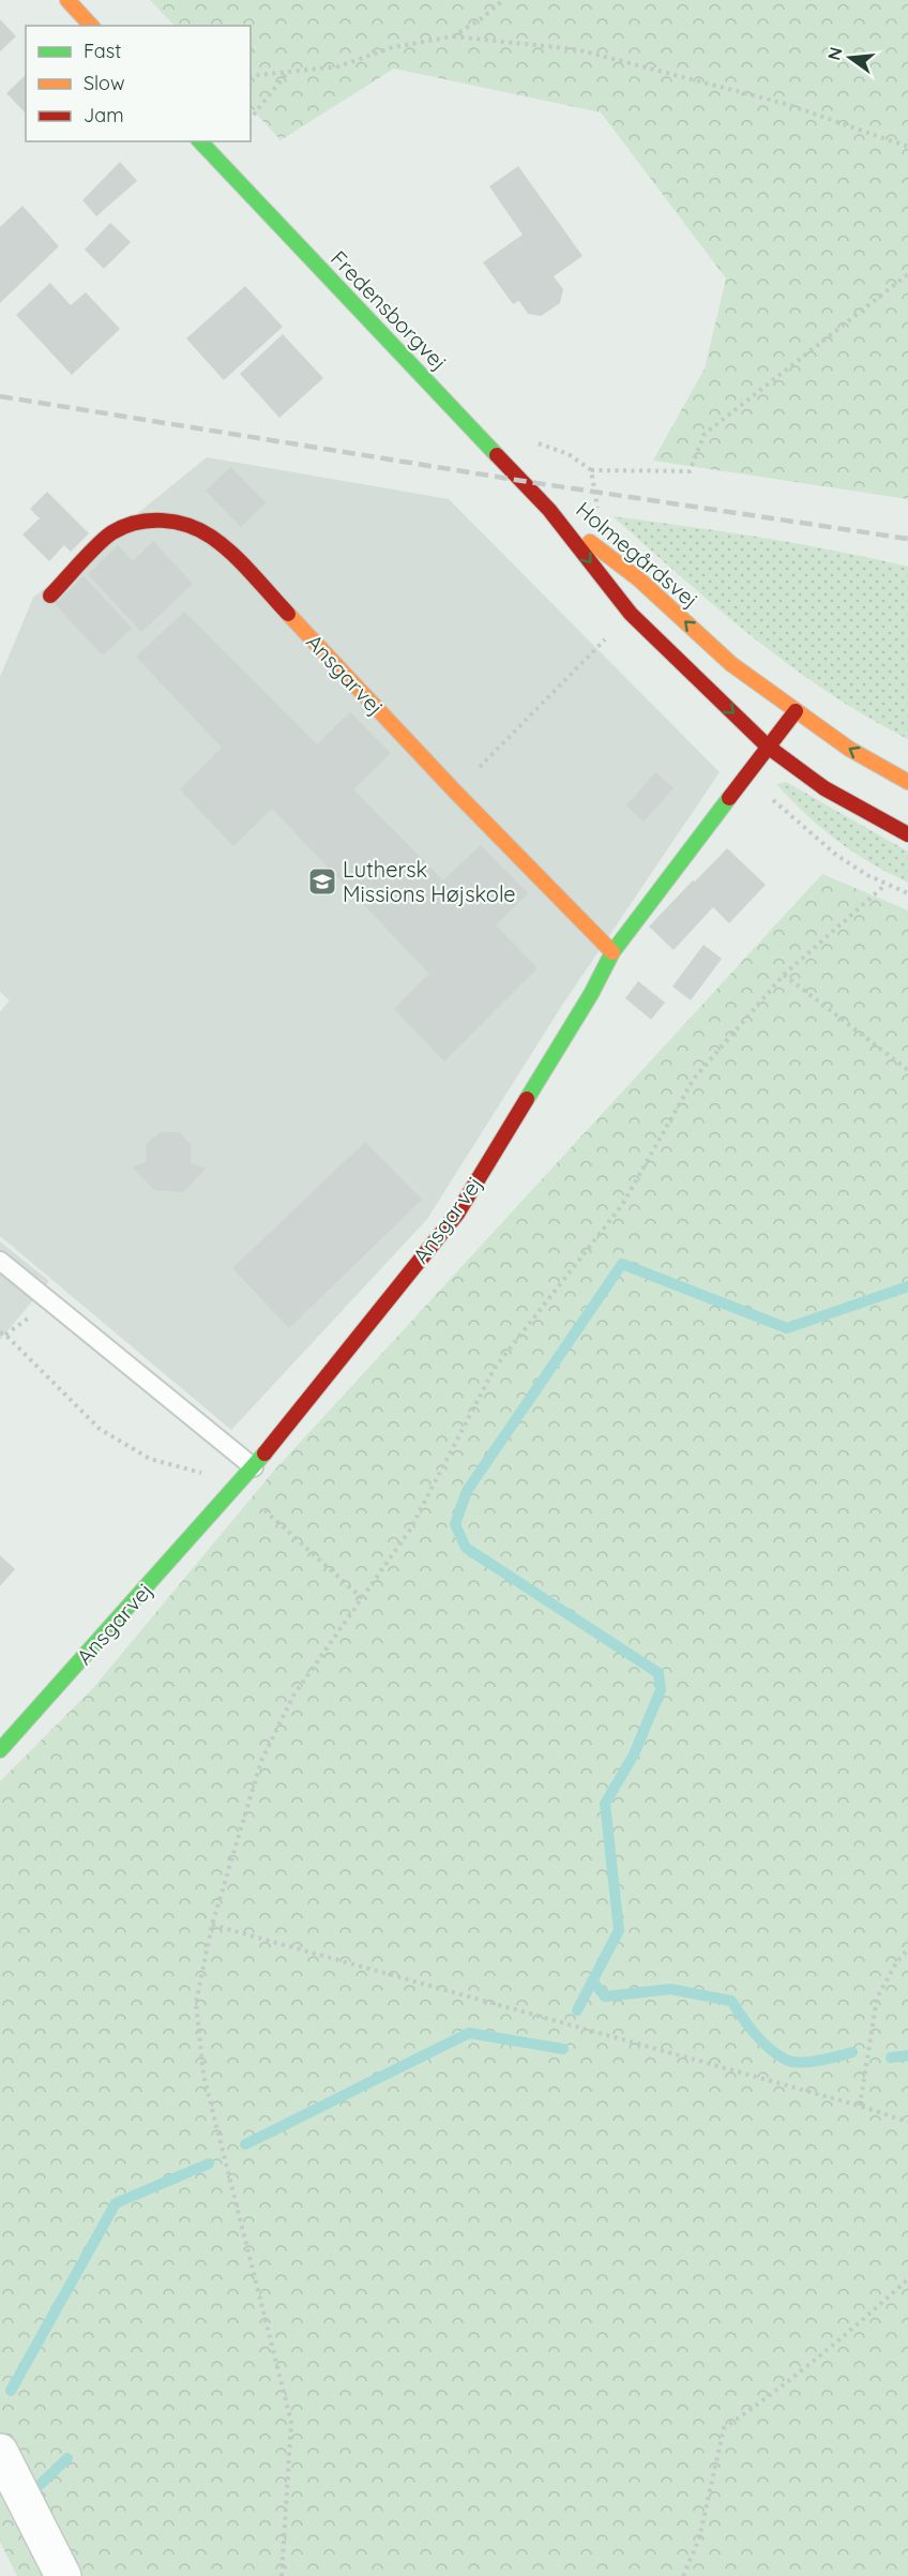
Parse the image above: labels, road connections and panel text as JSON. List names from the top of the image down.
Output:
{
  "streets": {
    "street": ["Fredensborgvej", "Holmegårdsvej", "Ansgarvej"]
  },
  "crossings": [
    ["Fredensborgvej", "Holmegårdsvej"],
    ["Holmegårdsvej", "Ansgarvej"]
  ],
  "places": {
    "school or university": ["Luthersk Missions Højskole"]
  },
  "legend": ["Fast", "Slow", "Jam"],
  "north": "left"
}
